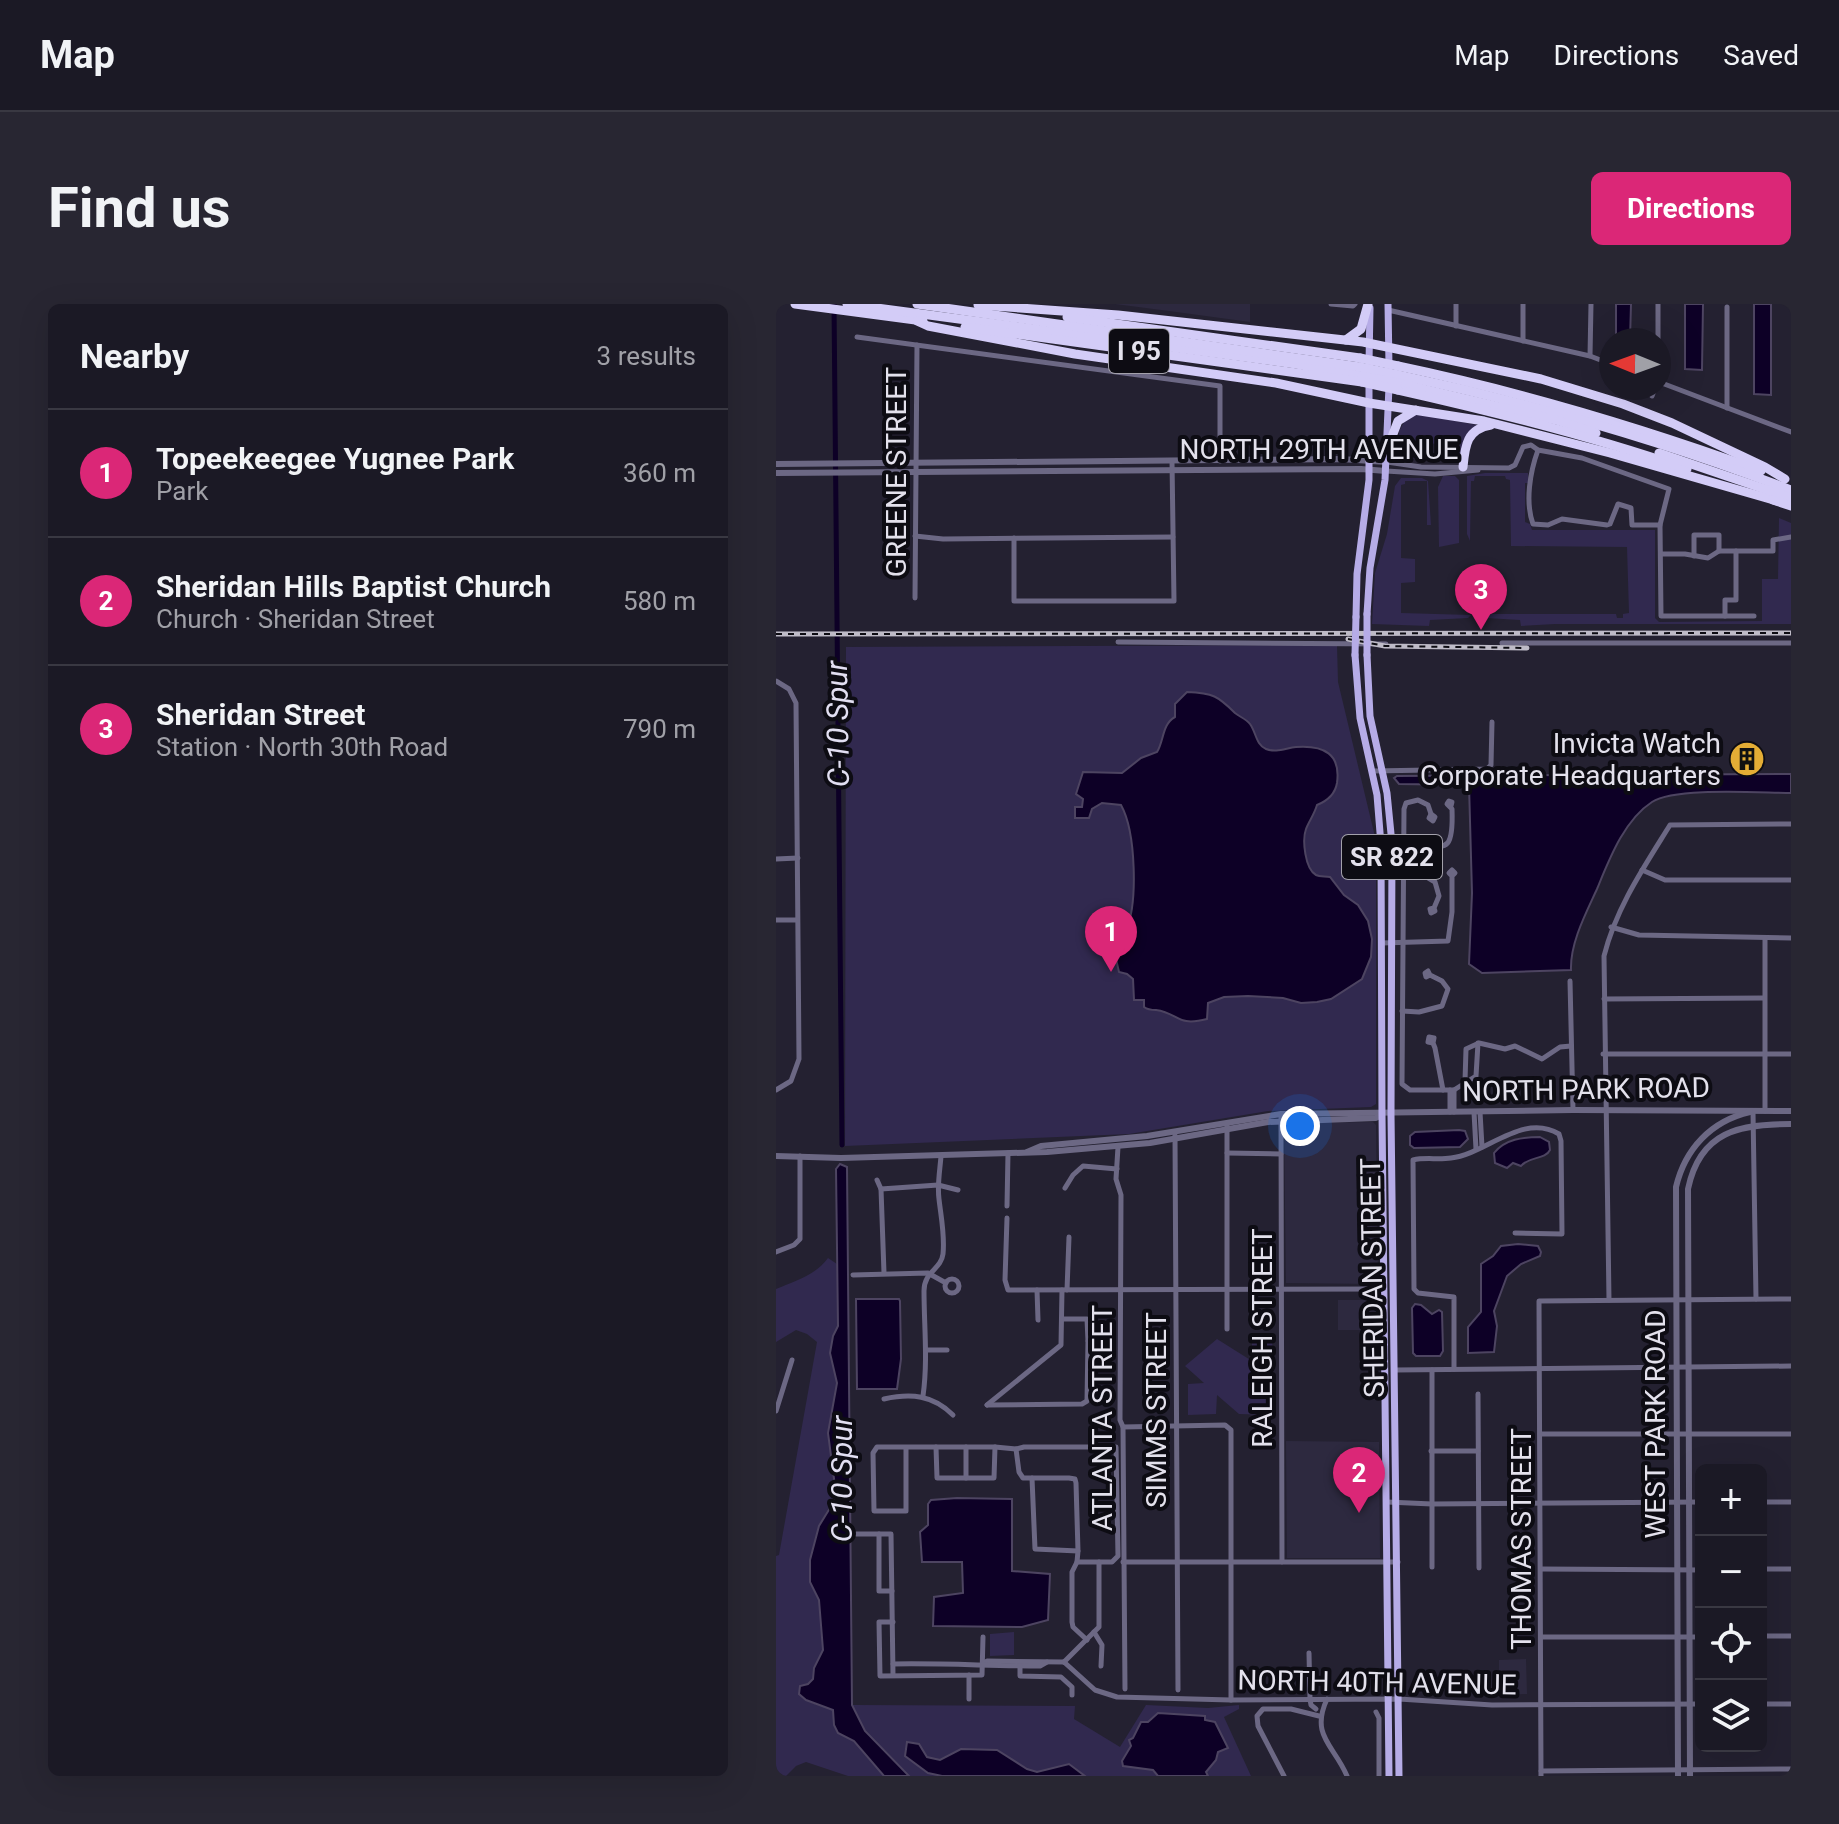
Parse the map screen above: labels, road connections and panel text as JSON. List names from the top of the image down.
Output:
{
  "streets": {
    "highway": ["I 95"],
    "main road": ["SR 822", "SHERIDAN STREET"],
    "street": [
      "NORTH 29TH AVENUE",
      "GREENE STREET",
      "NORTH PARK ROAD",
      "RALEIGH STREET",
      "SIMMS STREET",
      "ATLANTA STREET",
      "WEST PARK ROAD",
      "THOMAS STREET",
      "NORTH 40TH AVENUE"
    ]
  },
  "crossings": [
    ["NORTH 29TH AVENUE", "GREENE STREET"],
    ["NORTH 29TH AVENUE", "SHERIDAN STREET"],
    ["NORTH PARK ROAD", "SHERIDAN STREET"],
    ["NORTH PARK ROAD", "RALEIGH STREET"],
    ["NORTH PARK ROAD", "SIMMS STREET"],
    ["NORTH PARK ROAD", "ATLANTA STREET"],
    ["NORTH PARK ROAD", "WEST PARK ROAD"],
    ["SHERIDAN STREET", "NORTH 40TH AVENUE"],
    ["WEST PARK ROAD", "NORTH 40TH AVENUE"],
    ["THOMAS STREET", "NORTH 40TH AVENUE"]
  ],
  "water": ["C-10 Spur"],
  "places": {
    "building": ["Invicta Watch Corporate Headquarters"]
  },
  "north": "left",
  "page": {
    "header": "Map",
    "nav": ["Map", "Directions", "Saved"],
    "buttons": "Directions",
    "title": "Find us",
    "heading": ["Nearby", "3 results"],
    "list": [
      {
        "mark": "1",
        "name": "Topeekeegee Yugnee Park",
        "note": "Park",
        "value": "360 m"
      },
      {
        "mark": "2",
        "name": "Sheridan Hills Baptist Church",
        "note": "Church · Sheridan Street",
        "value": "580 m"
      },
      {
        "mark": "3",
        "name": "Sheridan Street",
        "note": "Station · North 30th Road",
        "value": "790 m"
      }
    ],
    "pins": ["3", "1", "2"],
    "map_buttons": ["+", "−"]
  }
}
